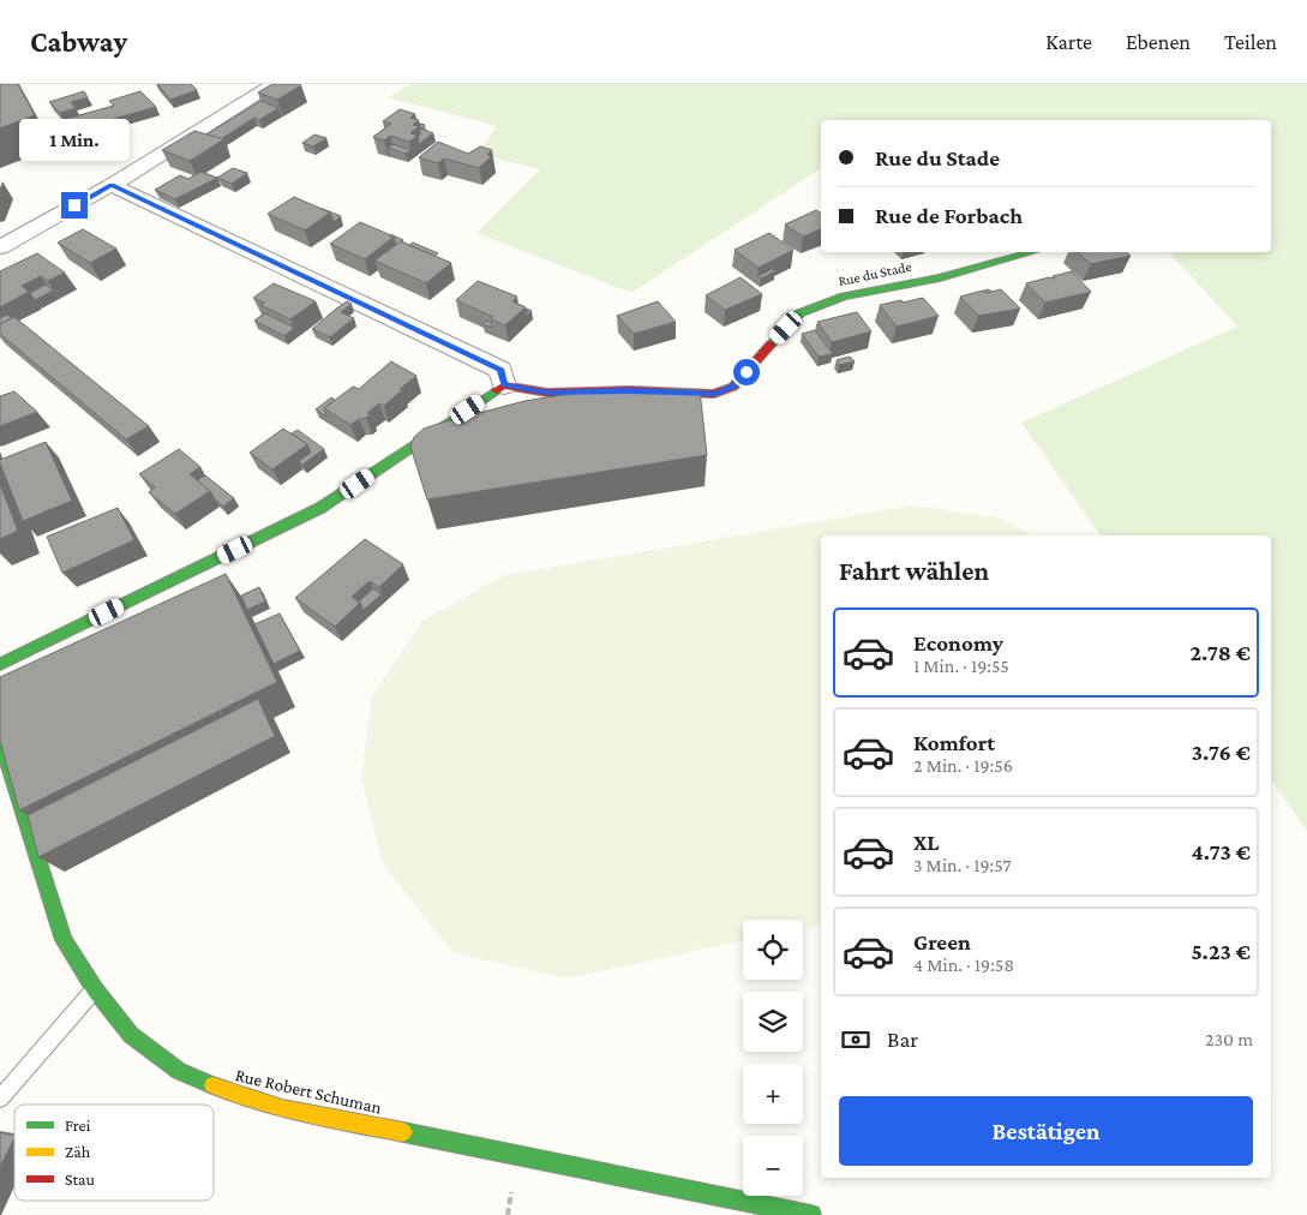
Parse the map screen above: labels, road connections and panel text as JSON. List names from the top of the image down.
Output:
{
  "streets": {
    "street": ["Rue du Stade", "Rue Robert Schuman"]
  },
  "legend": ["Frei", "Zäh", "Stau"],
  "page": {
    "header": "Cabway",
    "nav": ["Karte", "Ebenen", "Teilen"],
    "bubble": "1 Min.",
    "banner": ["Rue du Stade", "Rue de Forbach"],
    "heading": "Fahrt wählen",
    "list": [
      {
        "name": "Economy",
        "note": "1 Min. · 19:55",
        "value": "2.78 €"
      },
      {
        "name": "Komfort",
        "note": "2 Min. · 19:56",
        "value": "3.76 €"
      },
      {
        "name": "XL",
        "note": "3 Min. · 19:57",
        "value": "4.73 €"
      },
      {
        "name": "Green",
        "note": "4 Min. · 19:58",
        "value": "5.23 €"
      }
    ],
    "map_buttons": ["+", "−"],
    "pay": ["Bar", "230 m"],
    "buttons": "Bestätigen"
  }
}
